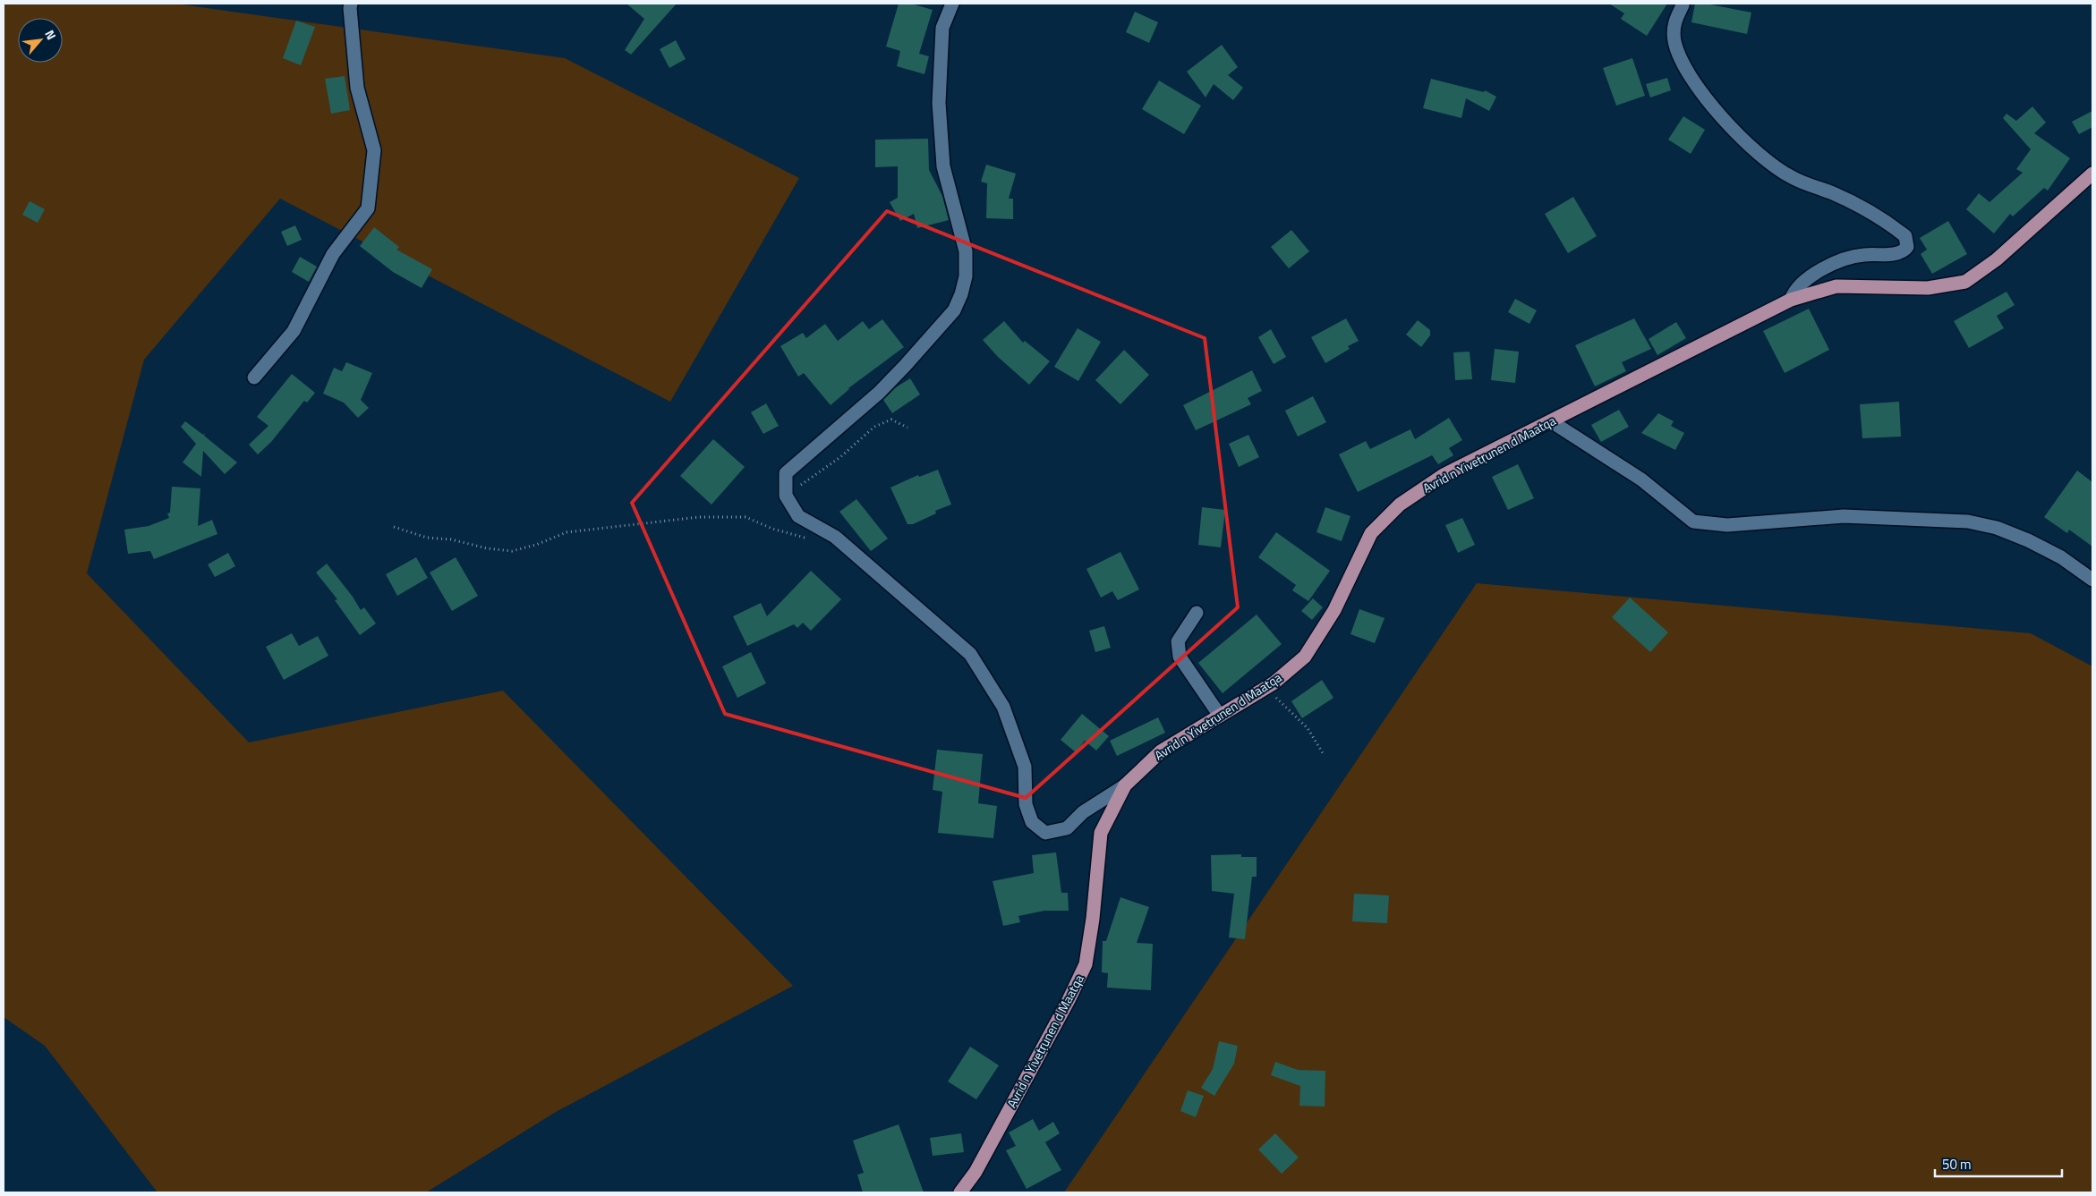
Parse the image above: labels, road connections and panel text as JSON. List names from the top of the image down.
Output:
{
  "streets": {
    "main road": ["Avrid n Yivetṛunen d Maatqa"]
  },
  "scale_bar": "50 m",
  "north": "top right"
}
